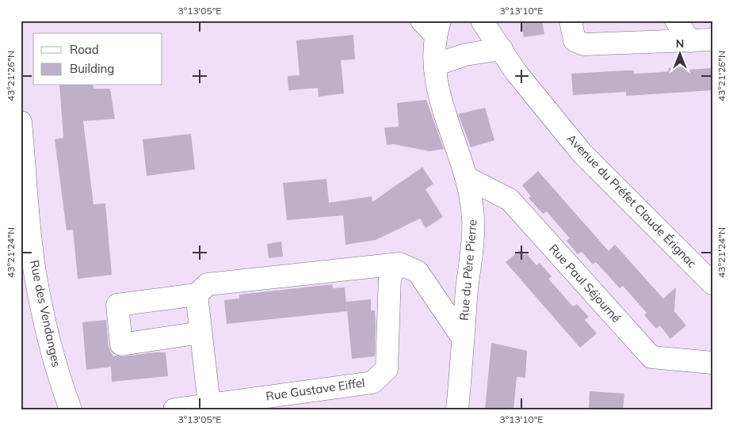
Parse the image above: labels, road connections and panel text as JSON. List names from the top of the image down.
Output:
{
  "streets": {
    "street": [
      "Avenue du Préfet Claude Érignac",
      "Rue du Père Pierre",
      "Rue Paul Séjourné",
      "Rue des Vendanges",
      "Rue Gustave Eiffel"
    ]
  },
  "crossings": [
    ["Rue du Père Pierre", "Rue Paul Séjourné"]
  ],
  "legend": ["Road", "Building"],
  "north": "top",
  "coordinates": [
    "3°13'05\"E",
    "3°13'10\"E",
    "43°21'26\"N",
    "43°21'24\"N"
  ]
}
